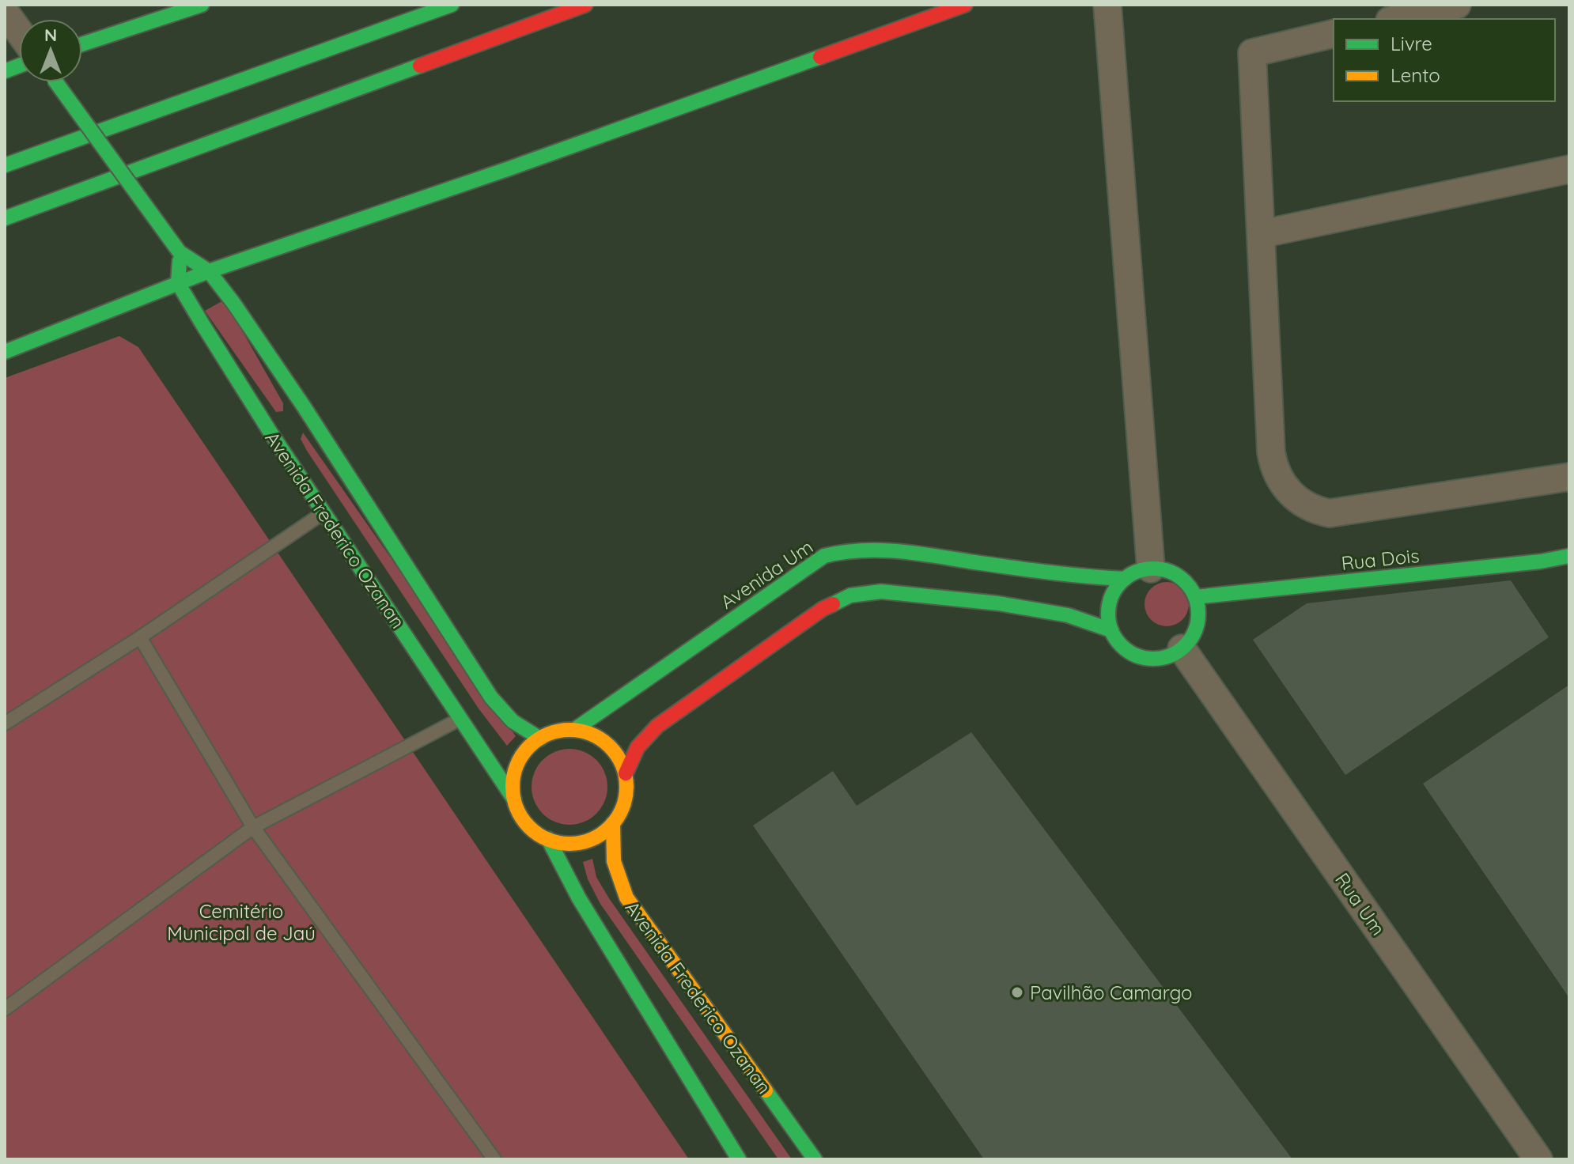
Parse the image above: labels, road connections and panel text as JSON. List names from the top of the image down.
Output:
{
  "streets": {
    "main road": ["Avenida Frederico Ozanan", "Rua Dois", "Avenida Um"],
    "street": ["Rua Um"]
  },
  "crossings": [
    ["Avenida Frederico Ozanan", "Avenida Um"],
    ["Rua Dois", "Avenida Um"],
    ["Rua Dois", "Rua Um"],
    ["Avenida Um", "Rua Um"]
  ],
  "parks": ["Cemitério Municipal de Jaú"],
  "places": ["Pavilhão Camargo"],
  "legend": ["Livre", "Lento"],
  "north": "top"
}
